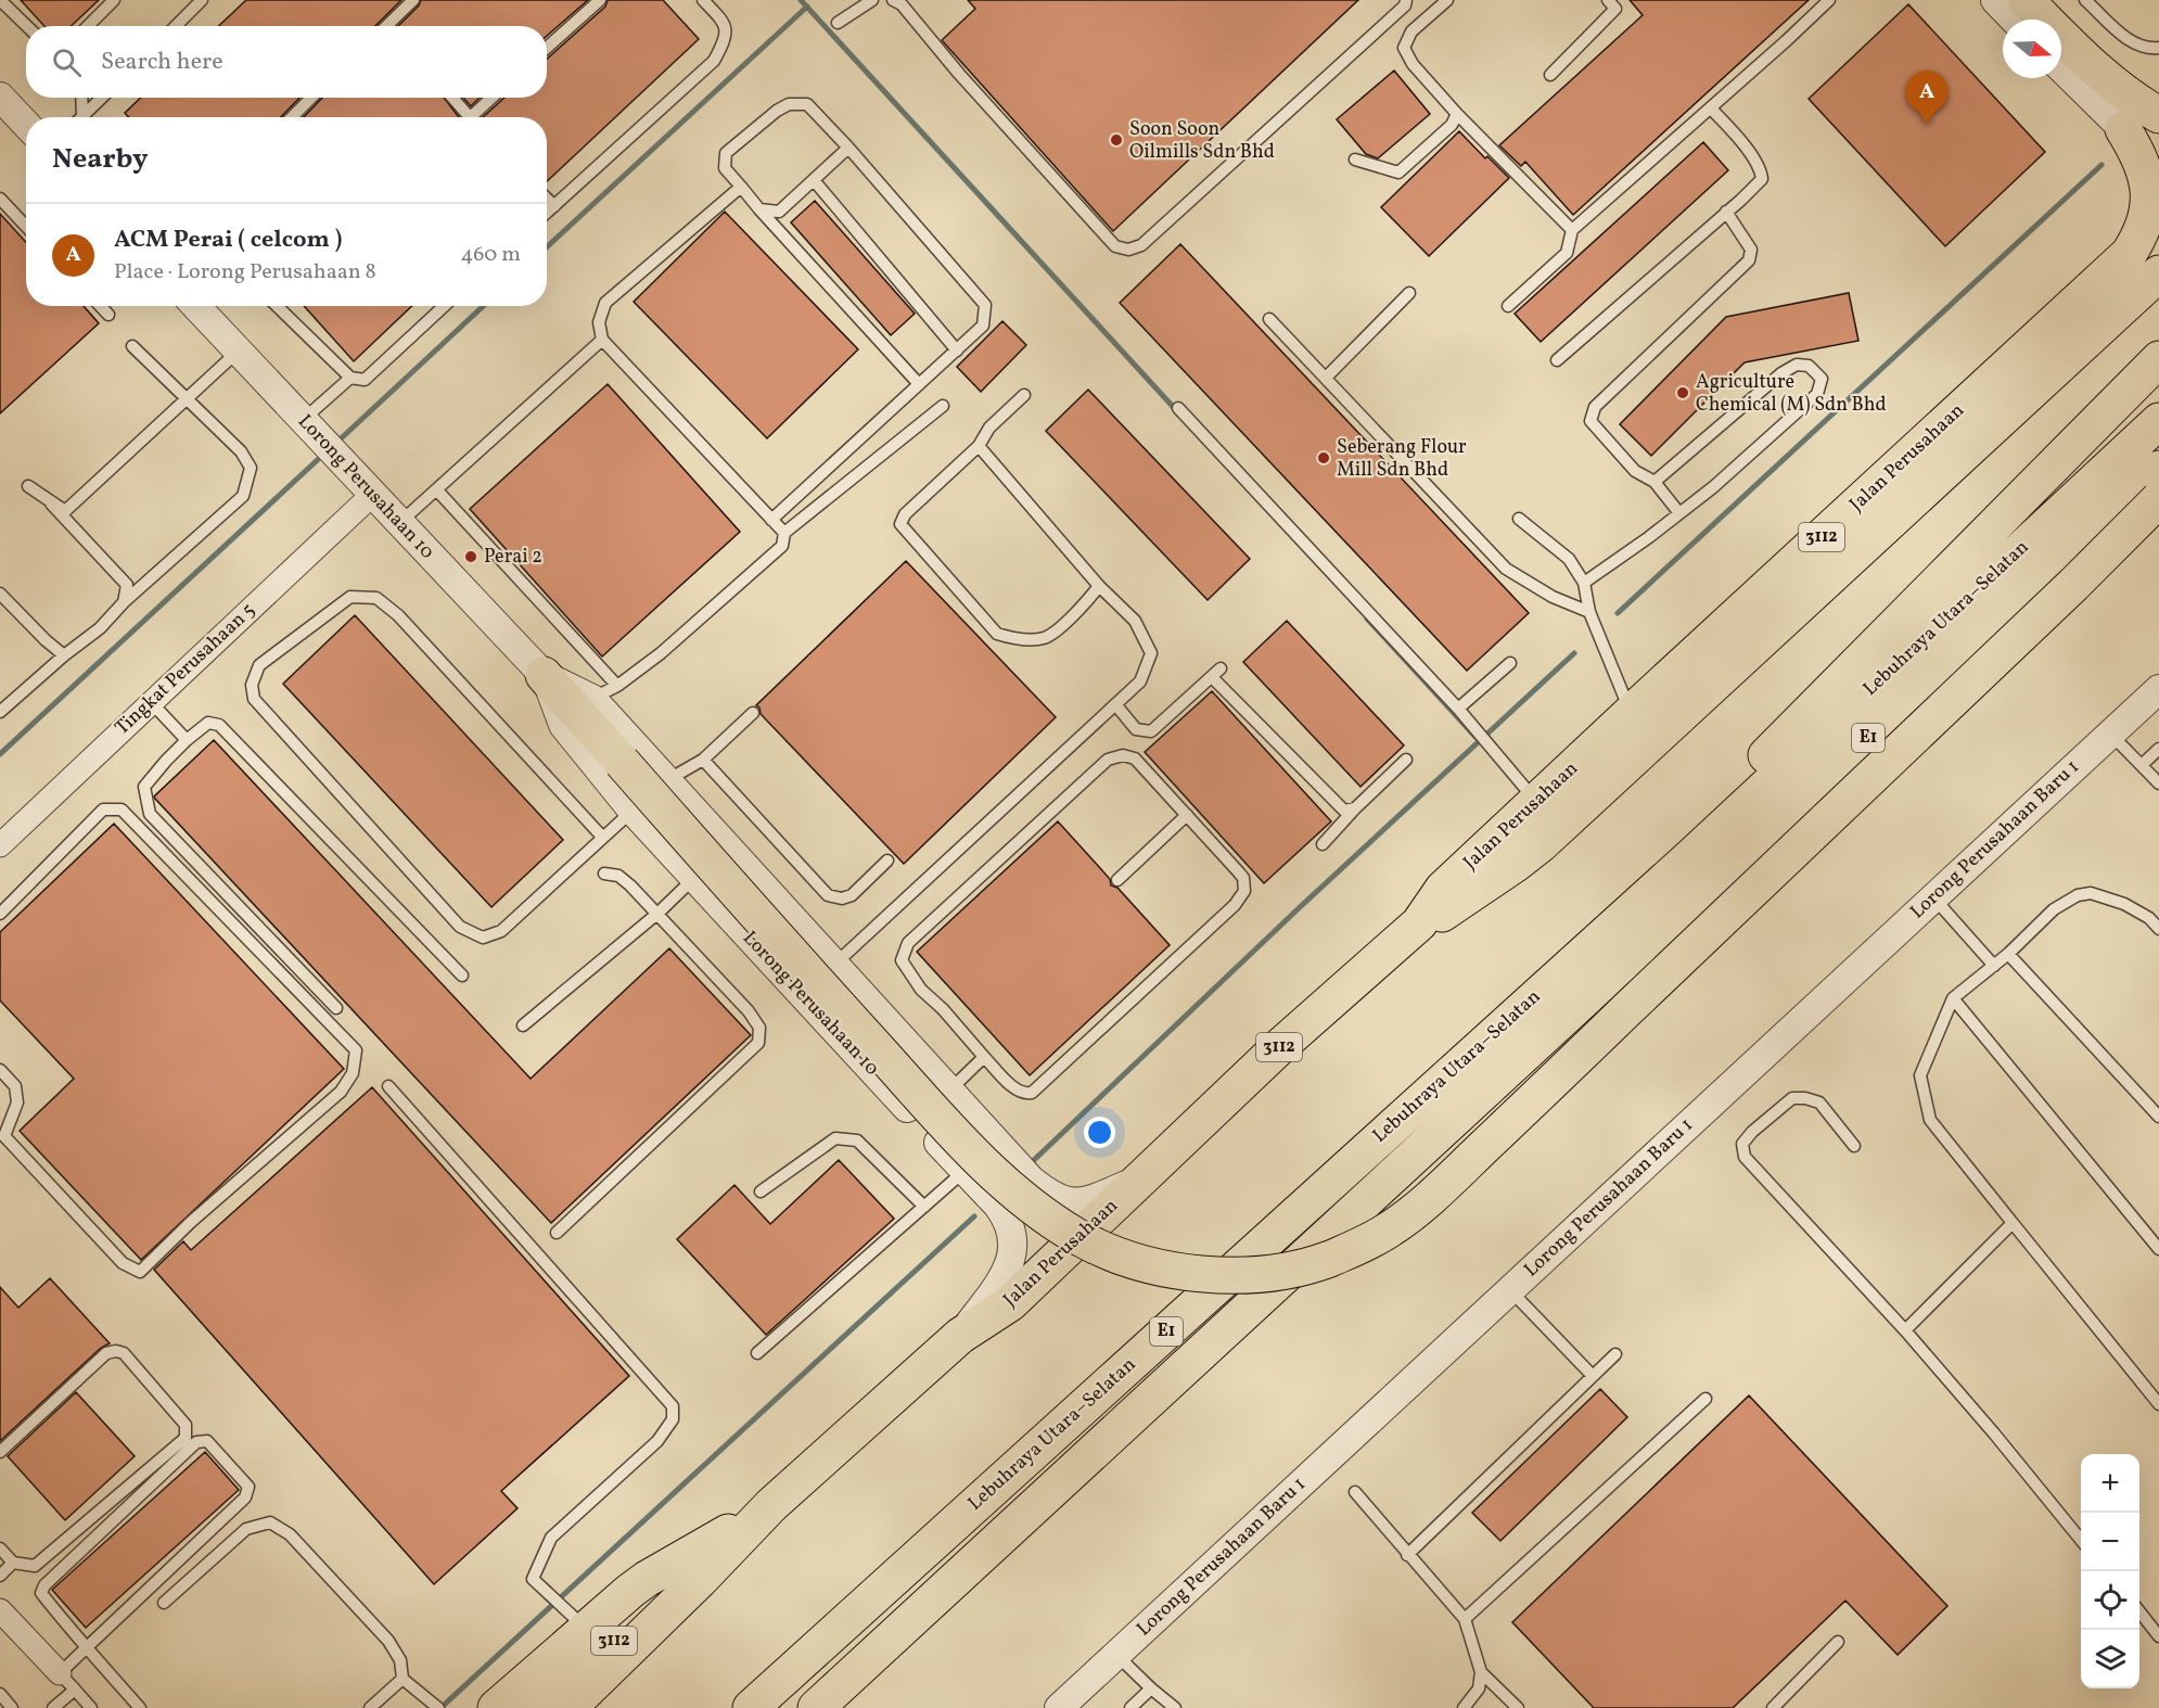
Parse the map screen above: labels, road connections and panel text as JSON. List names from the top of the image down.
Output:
{
  "streets": {
    "main road": [
      "Jalan Perusahaan",
      "3112",
      "Lebuhraya Utara–Selatan",
      "E1"
    ],
    "street": ["Lorong Perusahaan 10", "Tingkat Perusahaan 5", "Lorong Perusahaan Baru 1"]
  },
  "crossings": [
    ["Jalan Perusahaan", "Lorong Perusahaan 10"],
    ["Lorong Perusahaan 10", "Tingkat Perusahaan 5"]
  ],
  "places": [
    "Soon Soon Oilmills Sdn Bhd",
    "Agriculture Chemical (M) Sdn Bhd",
    "Seberang Flour Mill Sdn Bhd",
    "Perai 2"
  ],
  "north": "right",
  "page": {
    "search": "Search here",
    "pins": "A",
    "heading": "Nearby",
    "list": [
      {
        "mark": "A",
        "name": "ACM Perai ( celcom )",
        "note": "Place · Lorong Perusahaan 8",
        "value": "460 m"
      }
    ],
    "map_buttons": ["+", "−"]
  }
}
